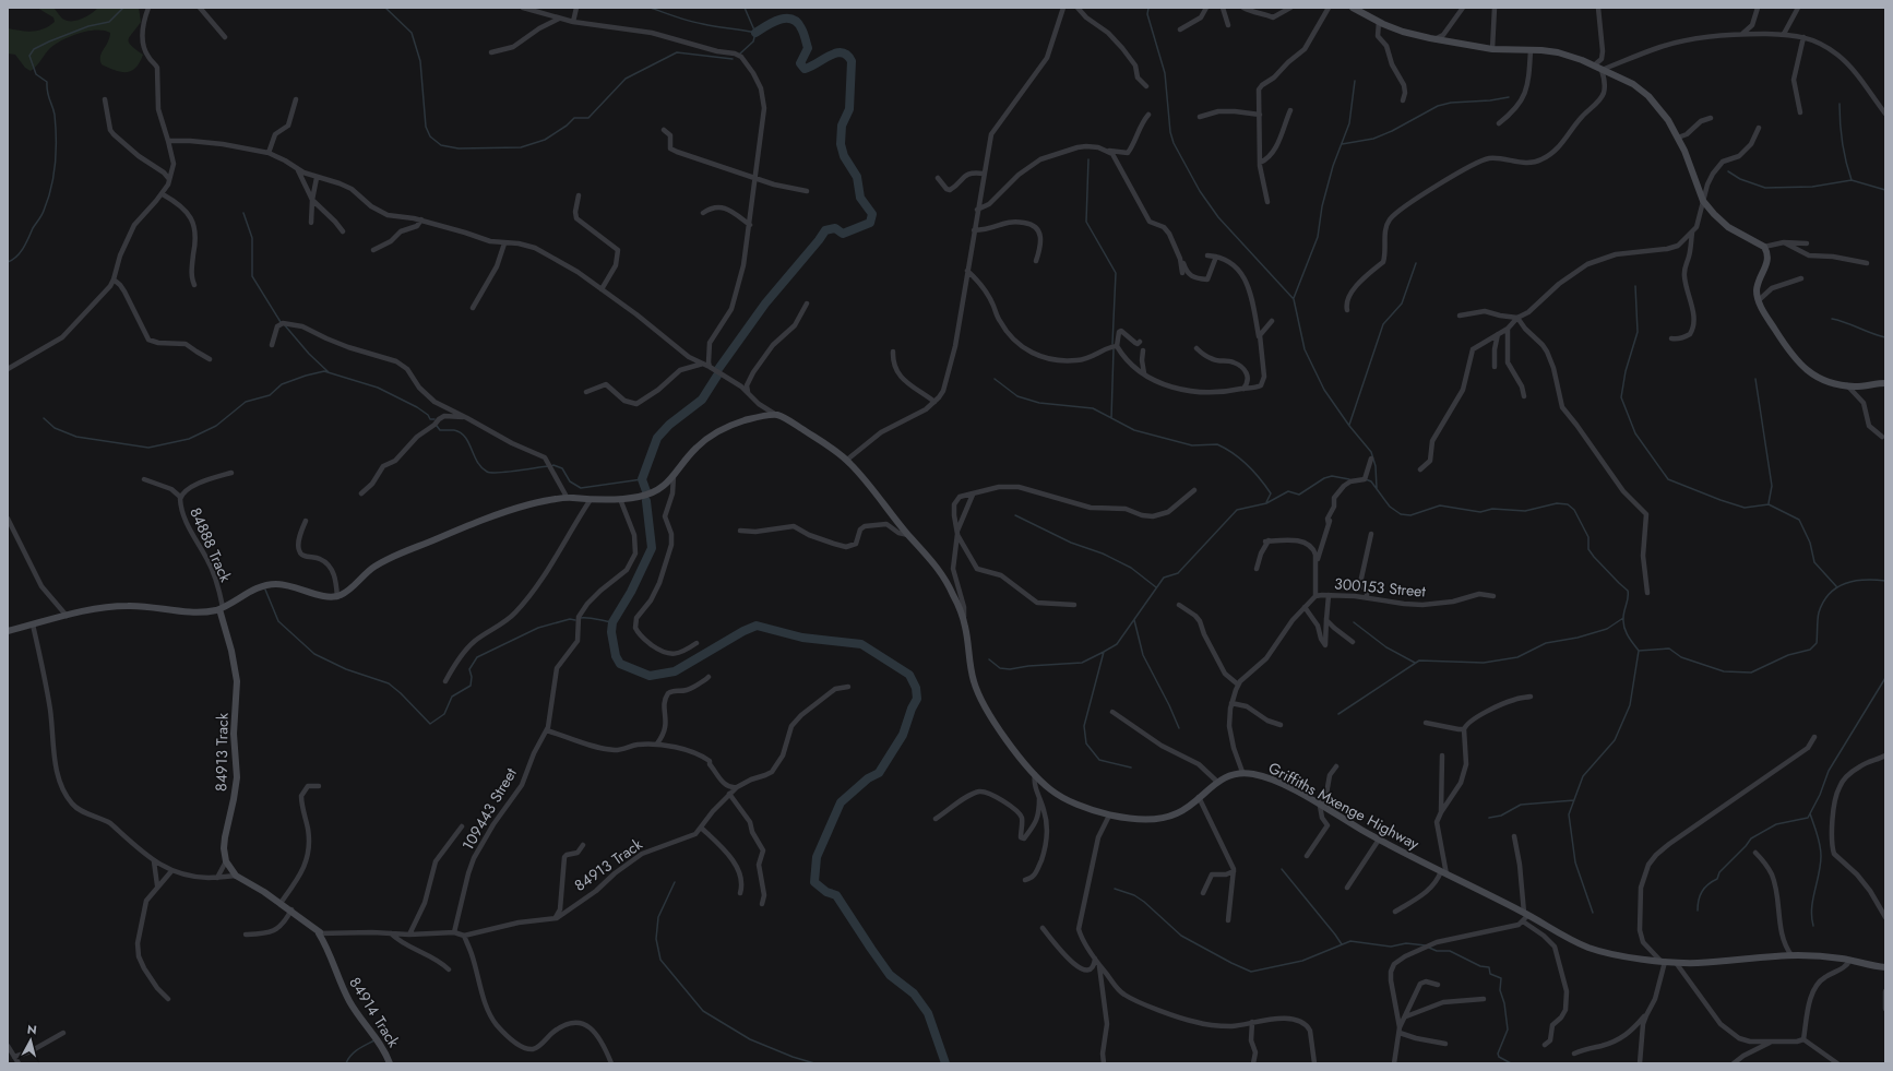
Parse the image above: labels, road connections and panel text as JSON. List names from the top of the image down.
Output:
{
  "streets": {
    "street": [
      "84888 Track",
      "300153 Street",
      "84913 Track",
      "Griffiths Mxenge Highway",
      "109443 Street",
      "84914 Track"
    ]
  },
  "crossings": [
    ["84888 Track", "84913 Track"],
    ["300153 Street", "Griffiths Mxenge Highway"]
  ],
  "north": "top"
}
